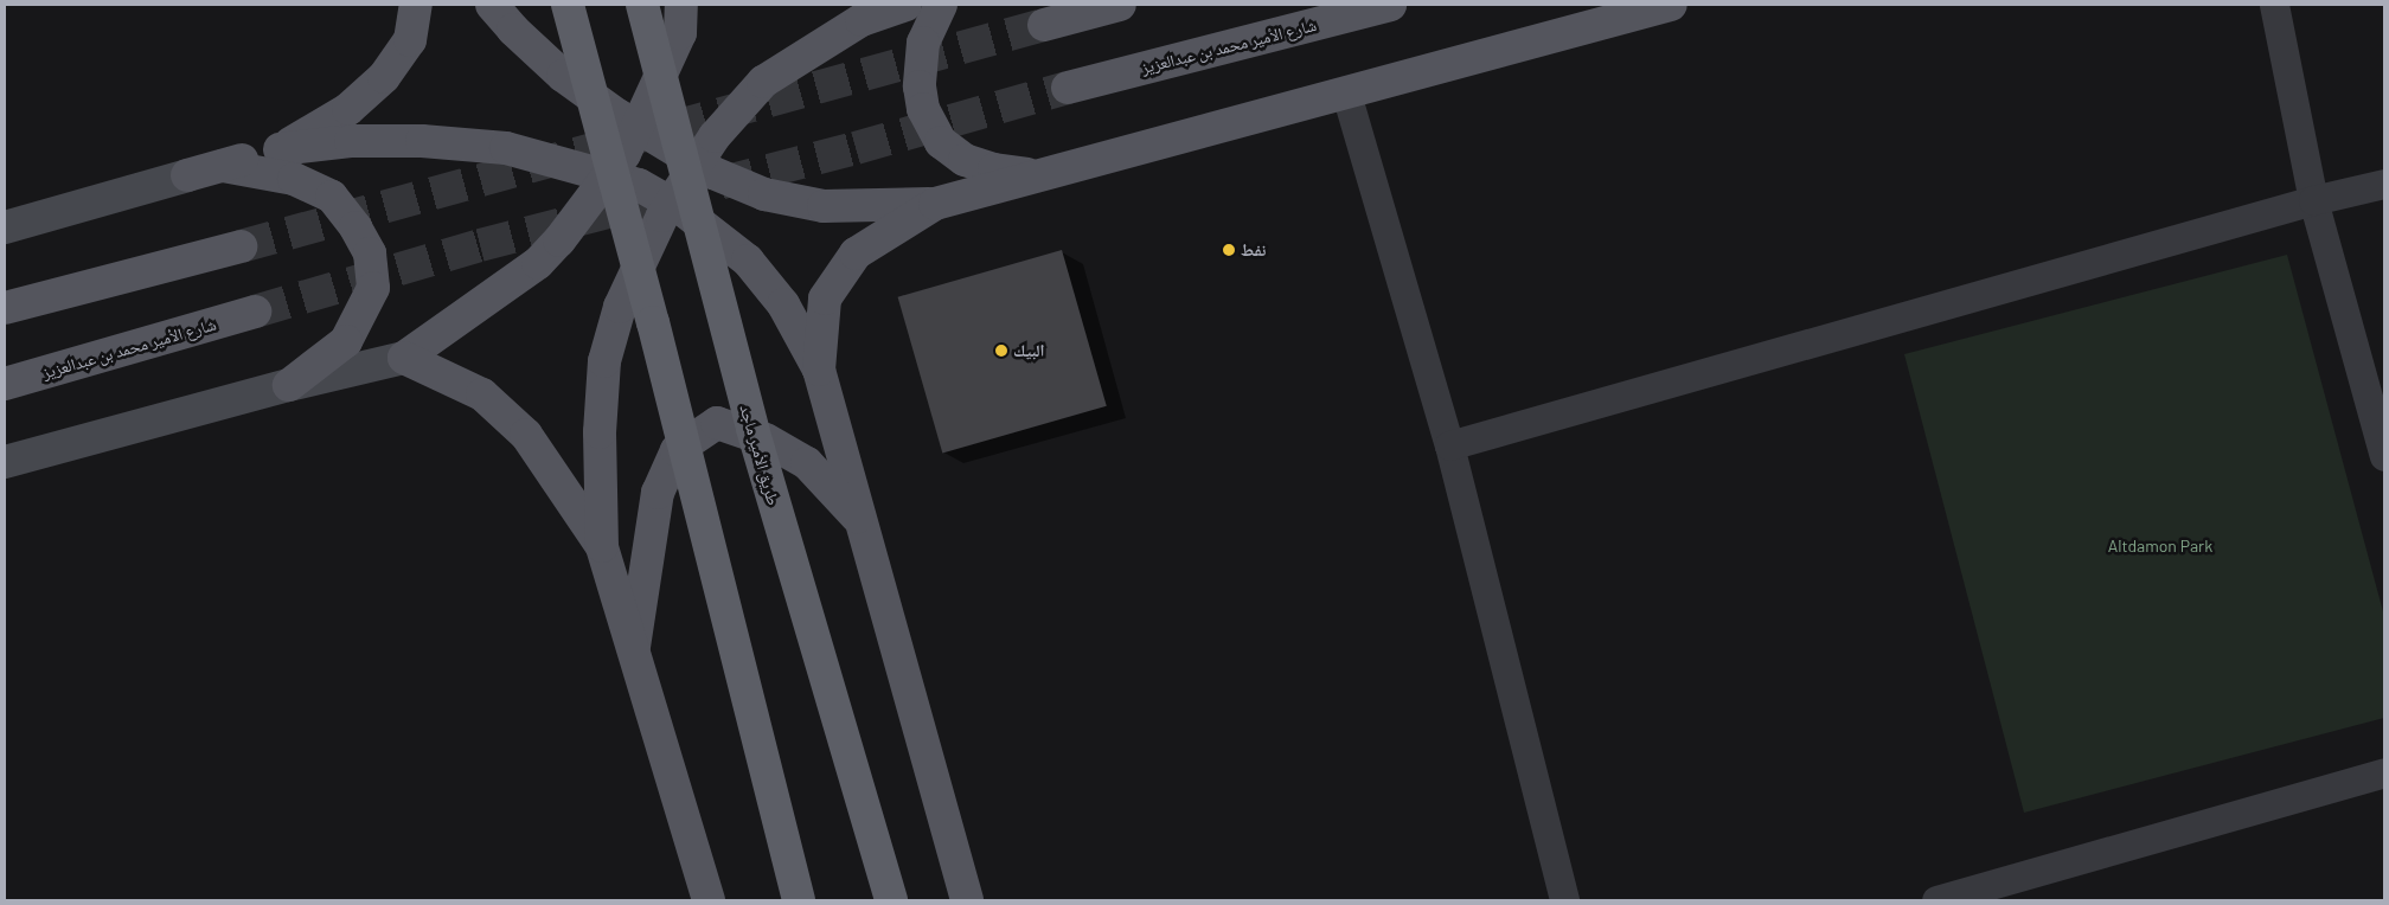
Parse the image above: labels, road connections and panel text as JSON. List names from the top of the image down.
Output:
{
  "streets": {
    "highway": ["طريق الأمير ماجد"],
    "main road": ["شارع الأمير محمد بن عبدالعزيز"]
  },
  "parks": ["Altdamon Park"],
  "places": ["نفط", "البيك"]
}
